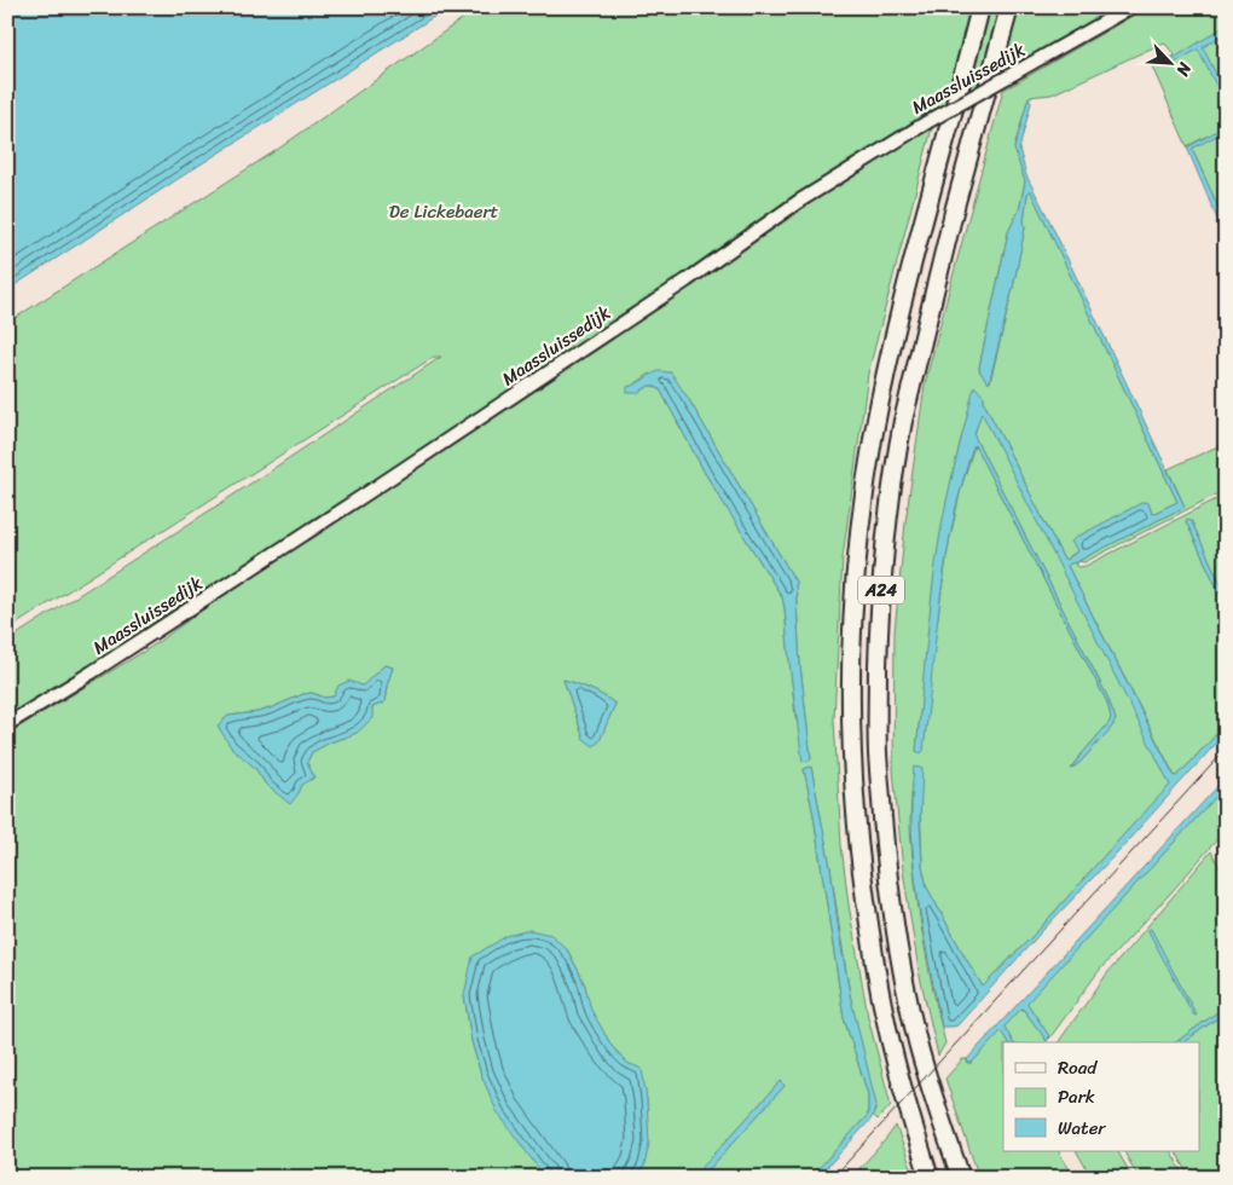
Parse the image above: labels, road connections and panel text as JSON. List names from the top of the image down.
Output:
{
  "streets": {
    "highway": ["A24"],
    "street": ["Maassluissedijk"]
  },
  "parks": ["De Lickebaert"],
  "legend": ["Road", "Park", "Water"],
  "north": "bottom right"
}
